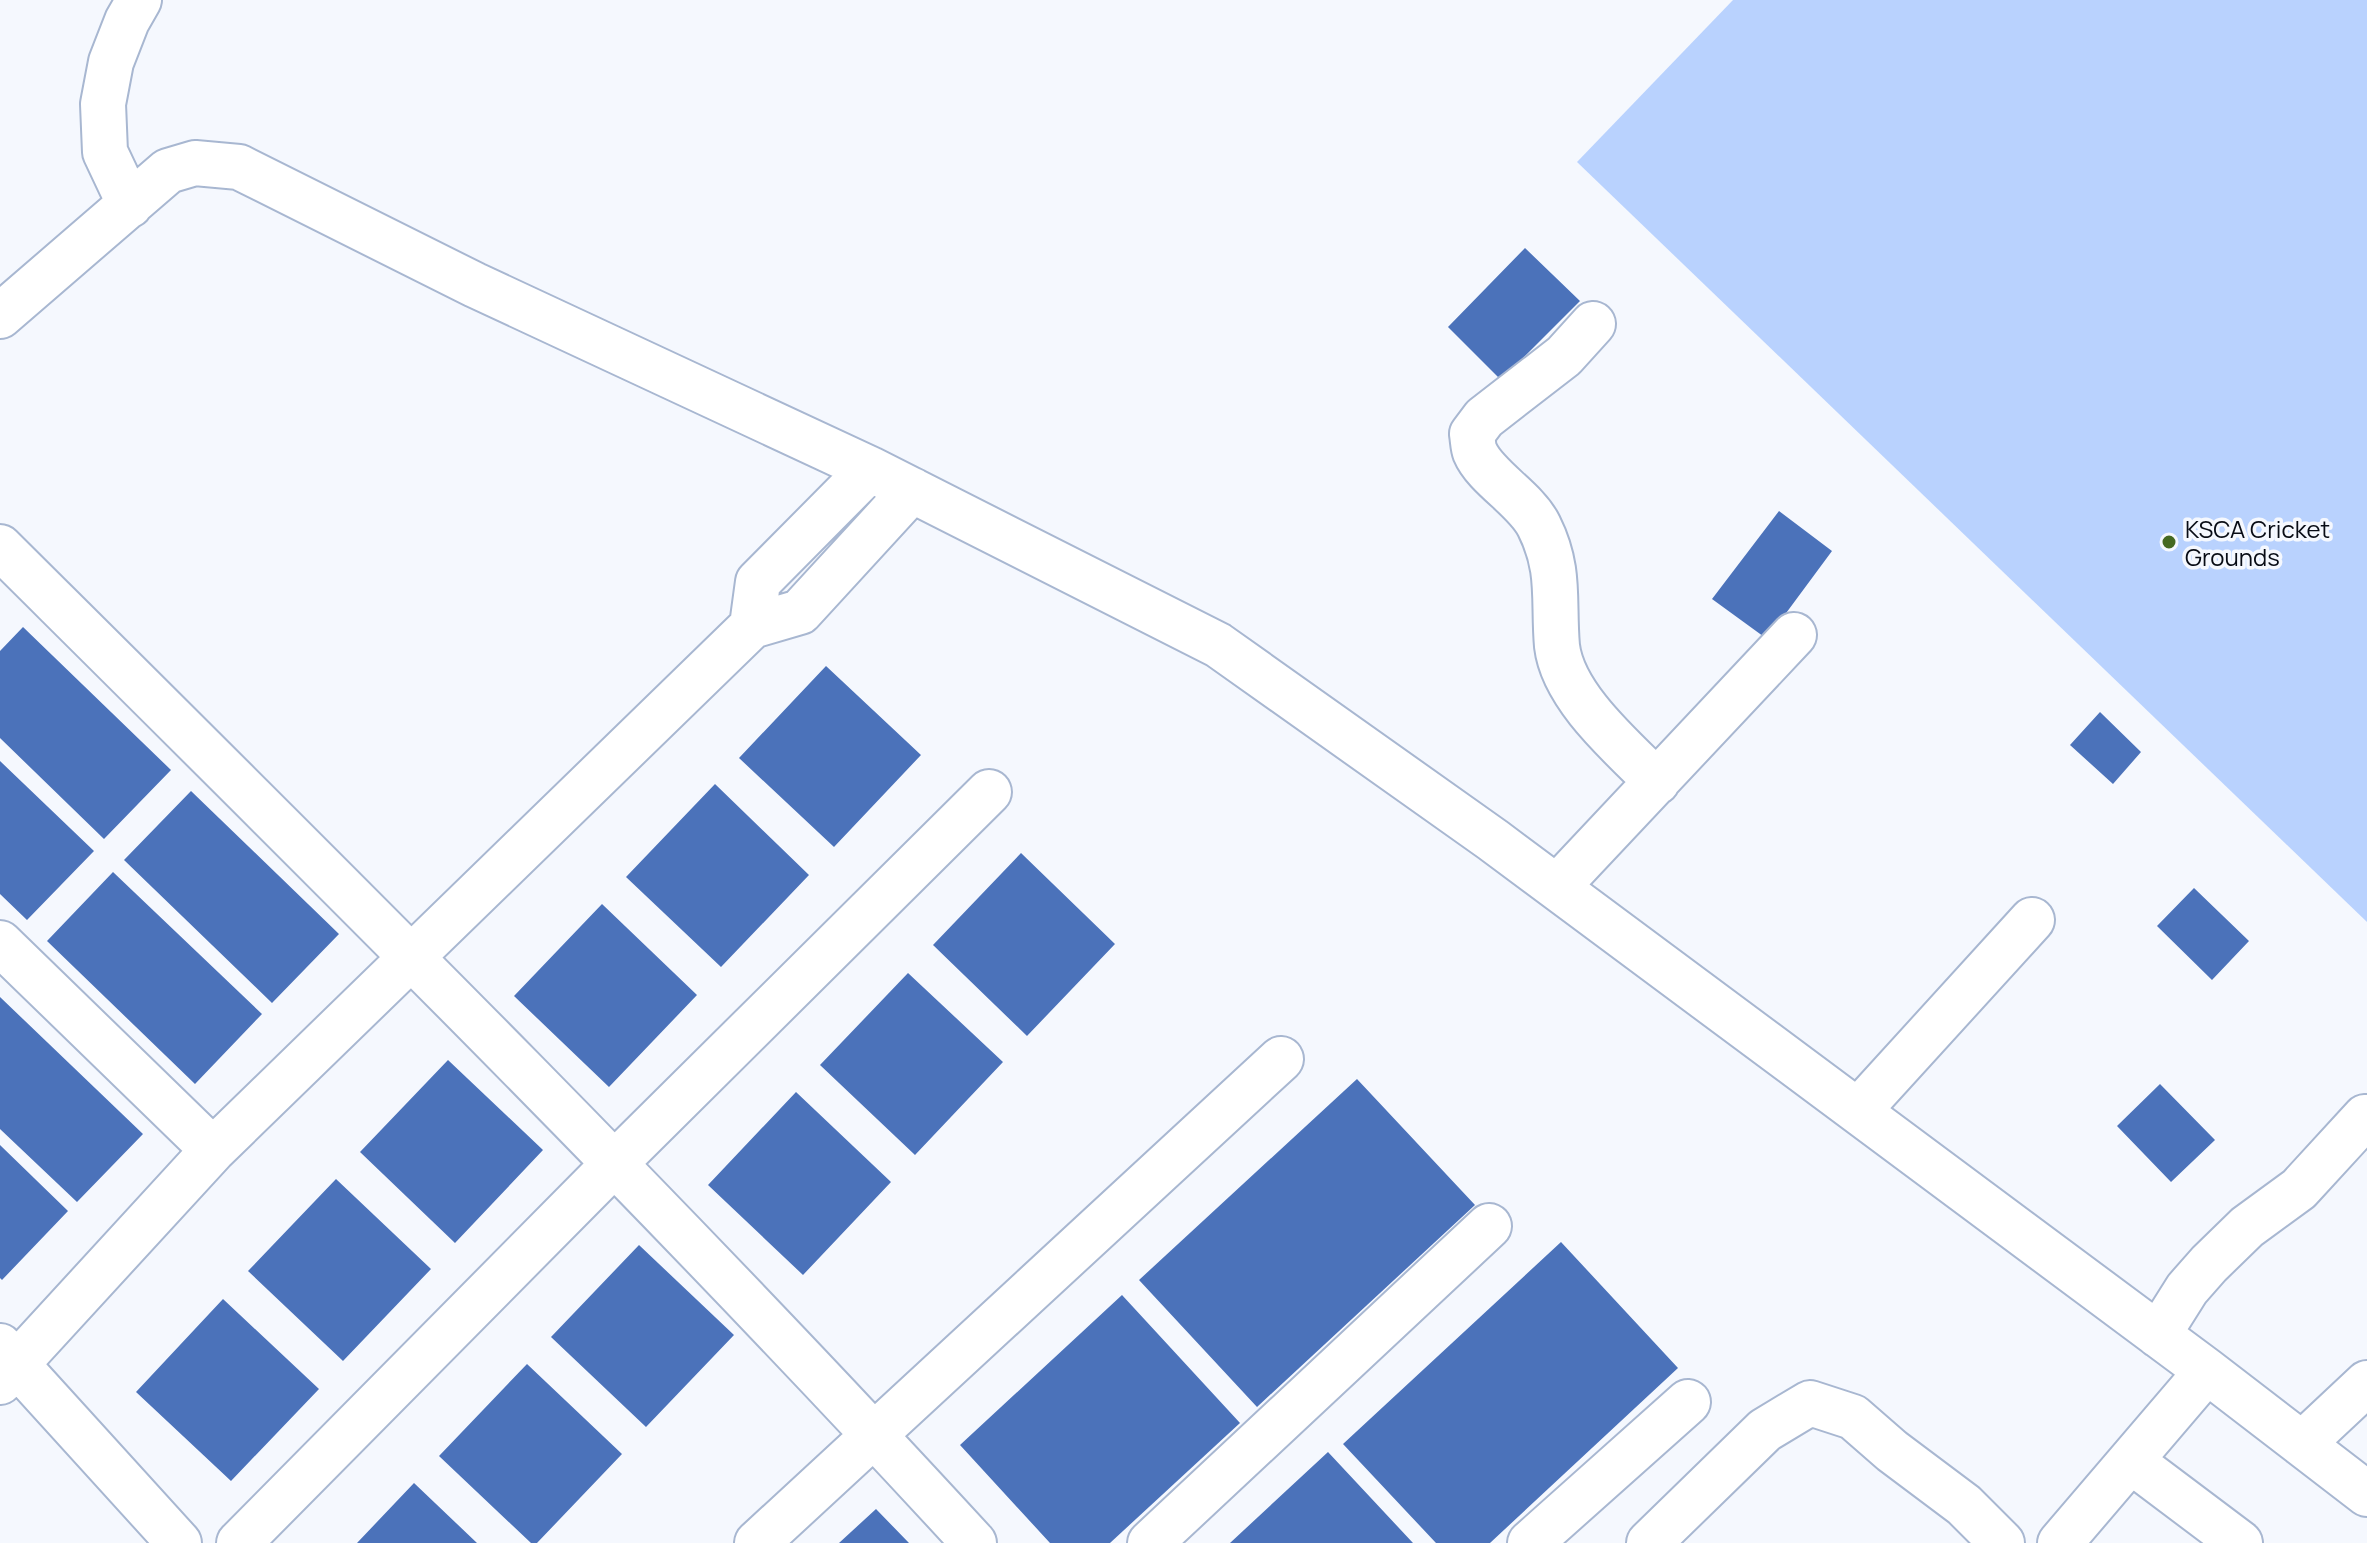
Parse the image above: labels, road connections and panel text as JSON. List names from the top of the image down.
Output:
{
  "places": ["KSCA Cricket Grounds"]
}
